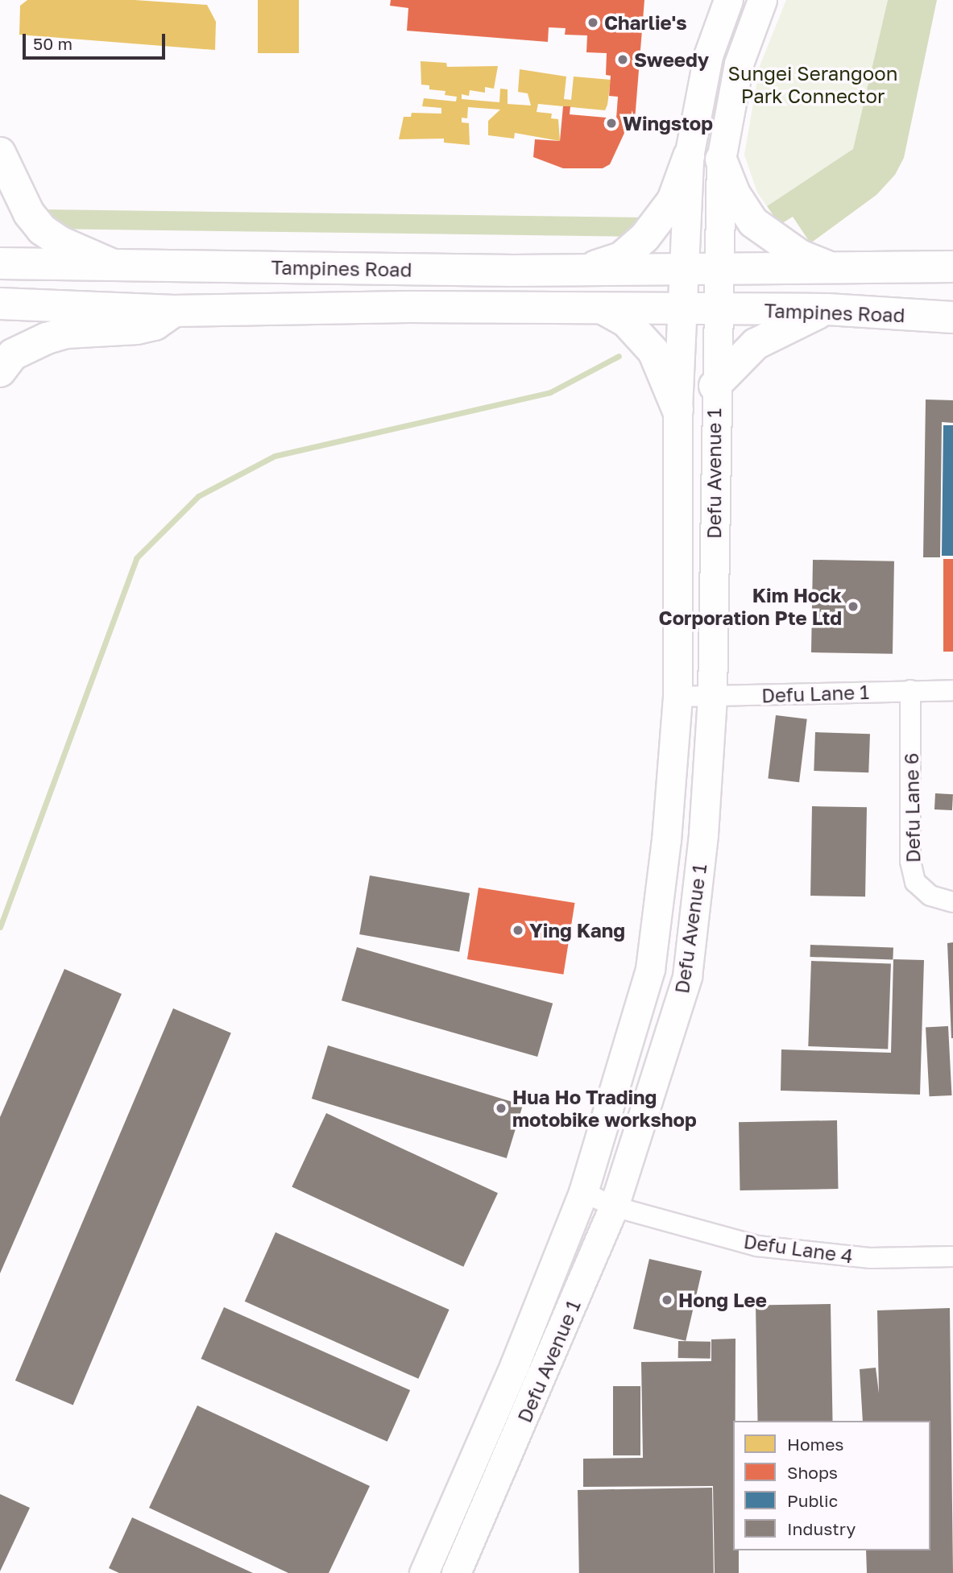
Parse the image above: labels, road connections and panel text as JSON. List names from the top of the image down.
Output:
{
  "streets": {
    "main road": ["Tampines Road", "Defu Avenue 1"],
    "street": ["Defu Lane 1", "Defu Lane 6", "Defu Lane 4"]
  },
  "crossings": [
    ["Tampines Road", "Defu Avenue 1"],
    ["Defu Avenue 1", "Defu Lane 1"],
    ["Defu Avenue 1", "Defu Lane 4"],
    ["Defu Lane 1", "Defu Lane 6"]
  ],
  "parks": ["Sungei Serangoon Park Connector"],
  "places": [
    "Charlie's",
    "Sweedy",
    "Wingstop",
    "Kim Hock Corporation Pte Ltd",
    "Ying Kang",
    "Hua Ho Trading motobike workshop",
    "Hong Lee"
  ],
  "legend": [
    "Homes",
    "Shops",
    "Public",
    "Industry"
  ],
  "scale_bar": "50 m"
}
